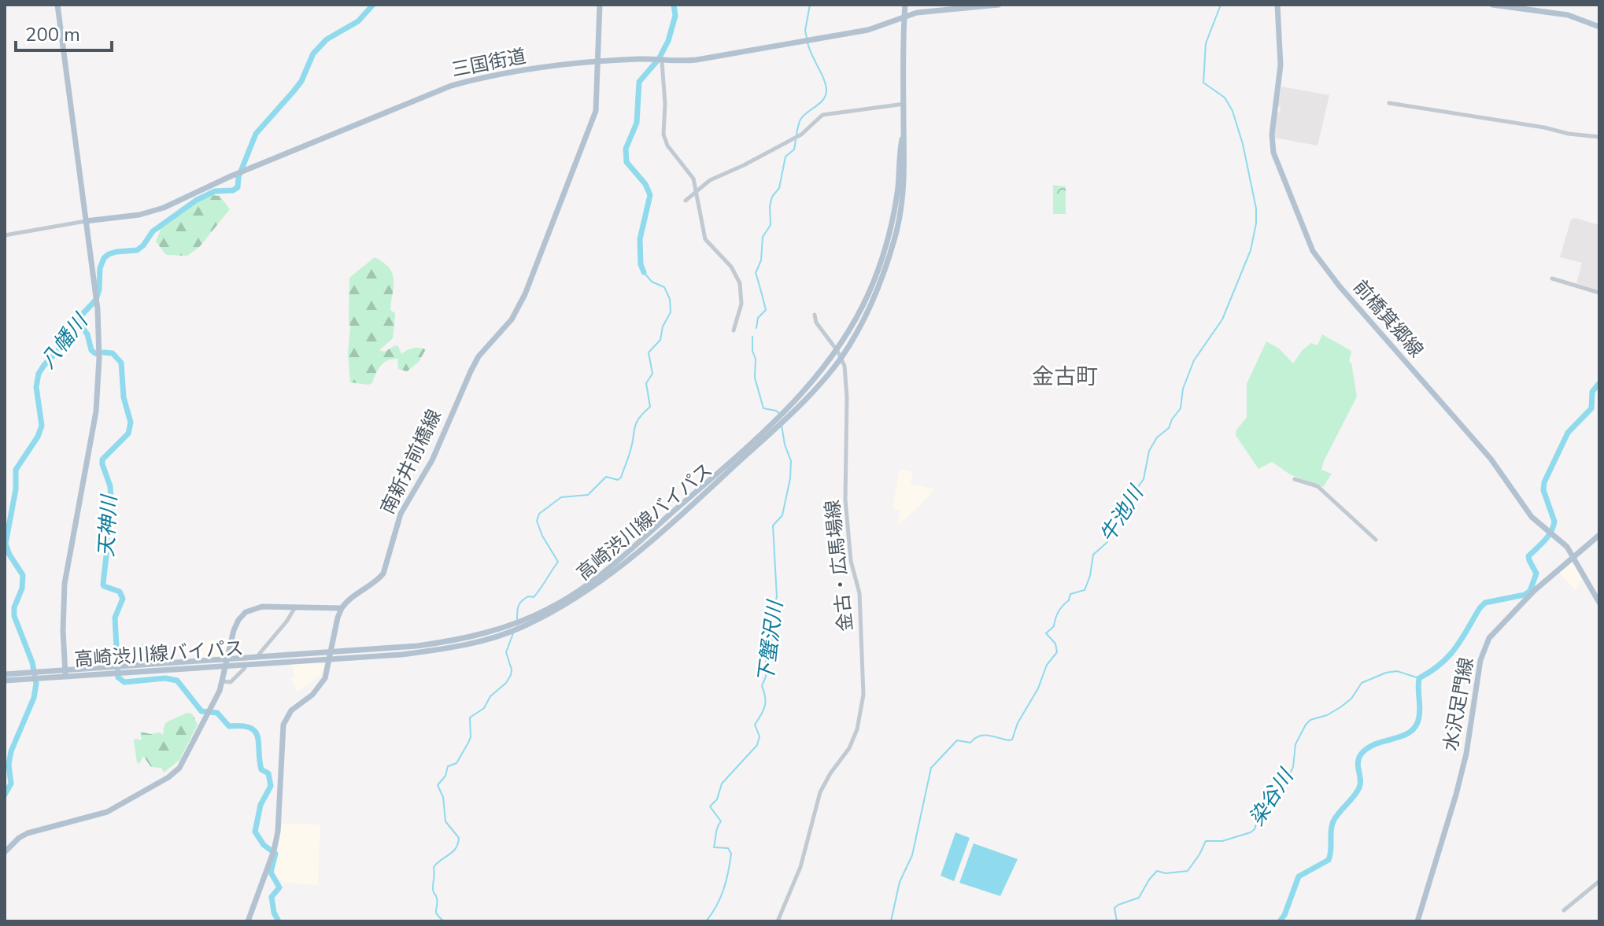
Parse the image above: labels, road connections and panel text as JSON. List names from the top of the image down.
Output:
{
  "streets": {
    "main road": [
      "三国街道",
      "前橋箕郷線",
      "南新井前橋線",
      "高崎渋川線バイパス",
      "水沢足門線"
    ],
    "street": ["金古・広馬場線"]
  },
  "crossings": [
    ["三国街道", "南新井前橋線"],
    ["三国街道", "高崎渋川線バイパス"],
    ["前橋箕郷線", "水沢足門線"],
    ["高崎渋川線バイパス", "金古・広馬場線"]
  ],
  "districts": ["金古町"],
  "water": [
    "八幡川",
    "牛池川",
    "天神川",
    "下蟹沢川",
    "染谷川"
  ],
  "scale_bar": "200 m"
}
